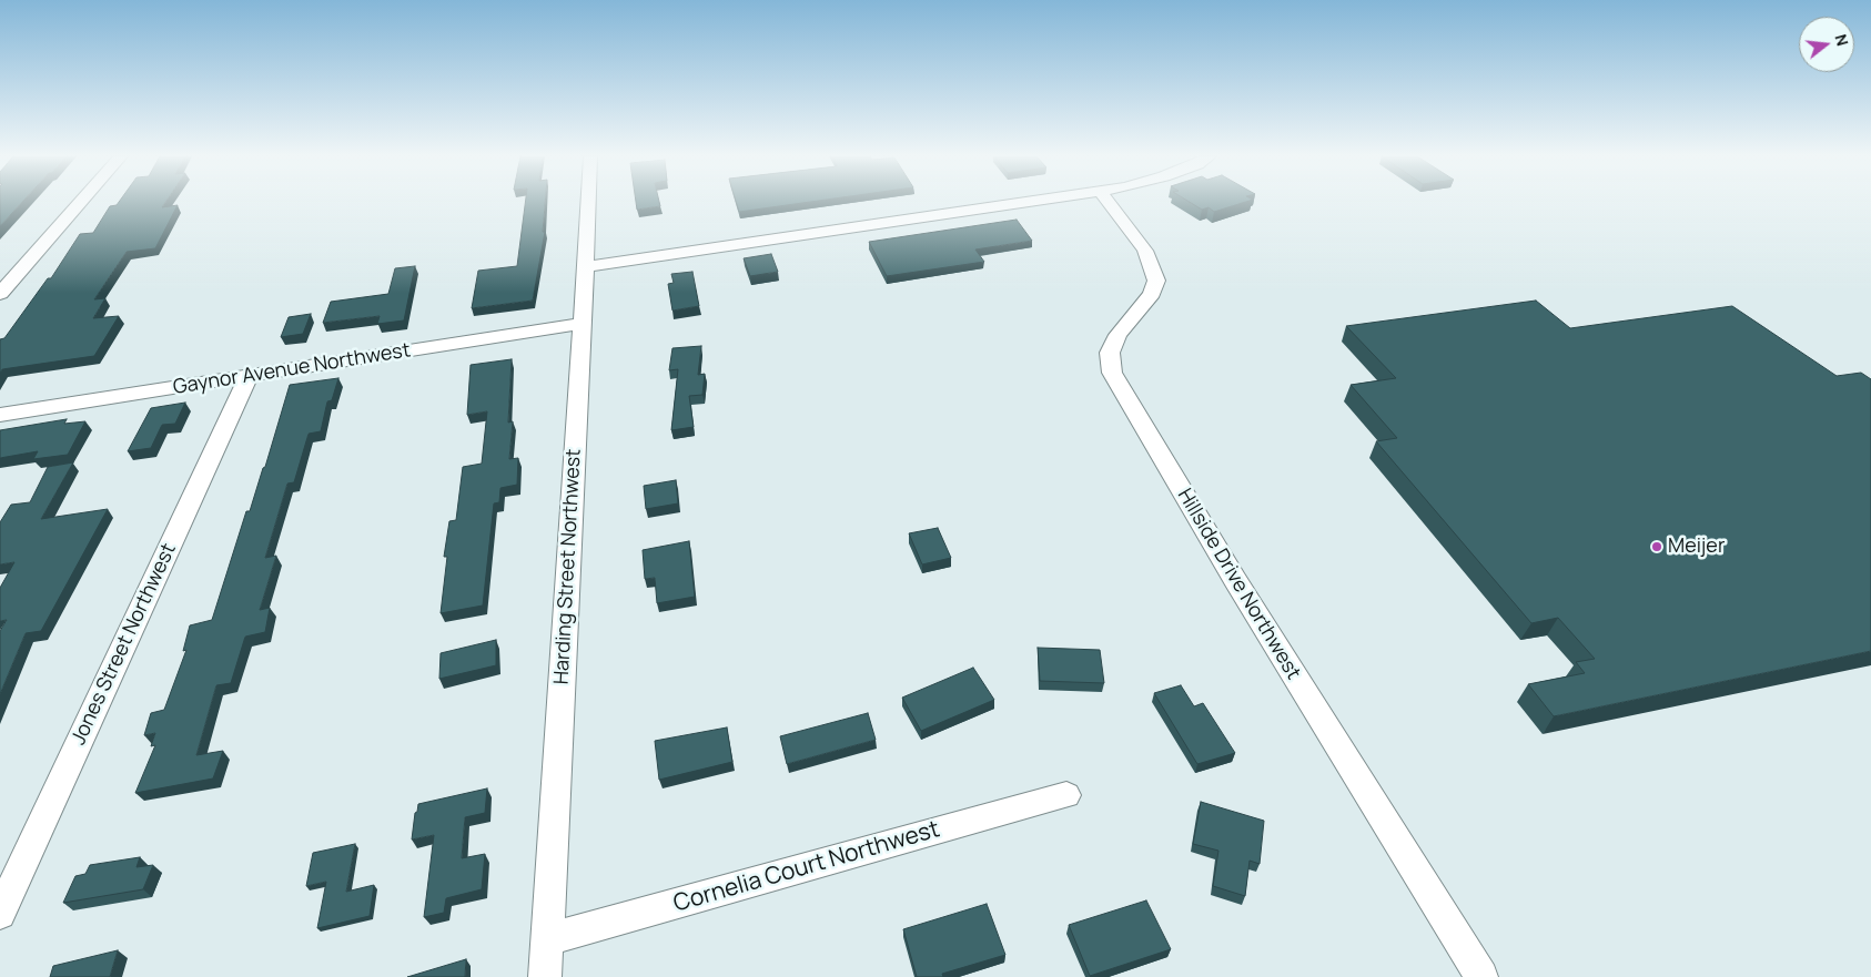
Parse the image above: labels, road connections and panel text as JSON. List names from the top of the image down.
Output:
{
  "streets": {
    "street": [
      "Gaynor Avenue Northwest",
      "Harding Street Northwest",
      "Hillside Drive Northwest",
      "Jones Street Northwest",
      "Cornelia Court Northwest"
    ]
  },
  "crossings": [
    ["Gaynor Avenue Northwest", "Harding Street Northwest"],
    ["Gaynor Avenue Northwest", "Jones Street Northwest"],
    ["Harding Street Northwest", "Cornelia Court Northwest"]
  ],
  "places": ["Meijer"],
  "north": "right"
}
